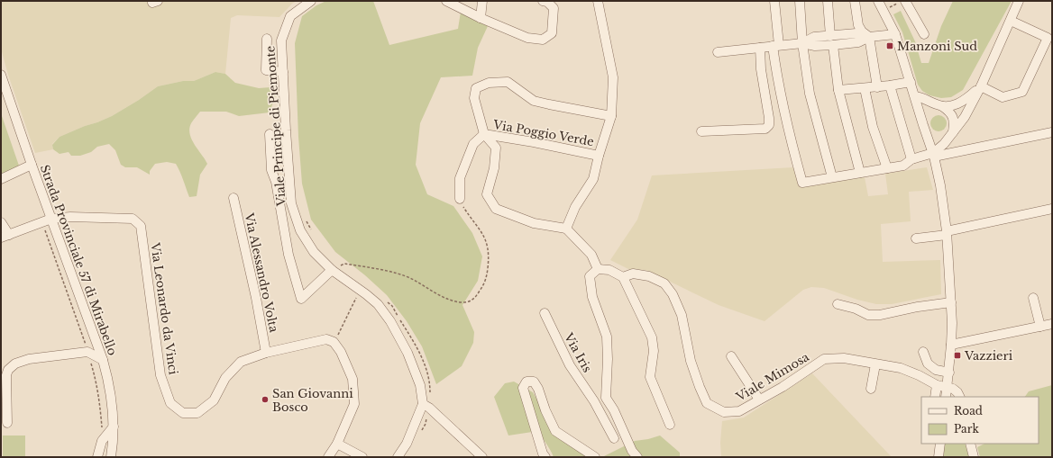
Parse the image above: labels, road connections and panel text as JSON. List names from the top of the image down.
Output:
{
  "streets": {
    "street": [
      "Viale Principe di Piemonte",
      "Via Poggio Verde",
      "Strada Provinciale 57 di Mirabello",
      "Via Alessandro Volta",
      "Via Leonardo da Vinci",
      "Via Iris",
      "Viale Mimosa"
    ]
  },
  "crossings": [
    ["Strada Provinciale 57 di Mirabello", "Via Leonardo da Vinci"],
    ["Via Alessandro Volta", "Via Leonardo da Vinci"]
  ],
  "places": {
    "transit": ["Manzoni Sud", "Vazzieri"],
    "other": ["San Giovanni Bosco"]
  },
  "legend": ["Road", "Park"]
}
